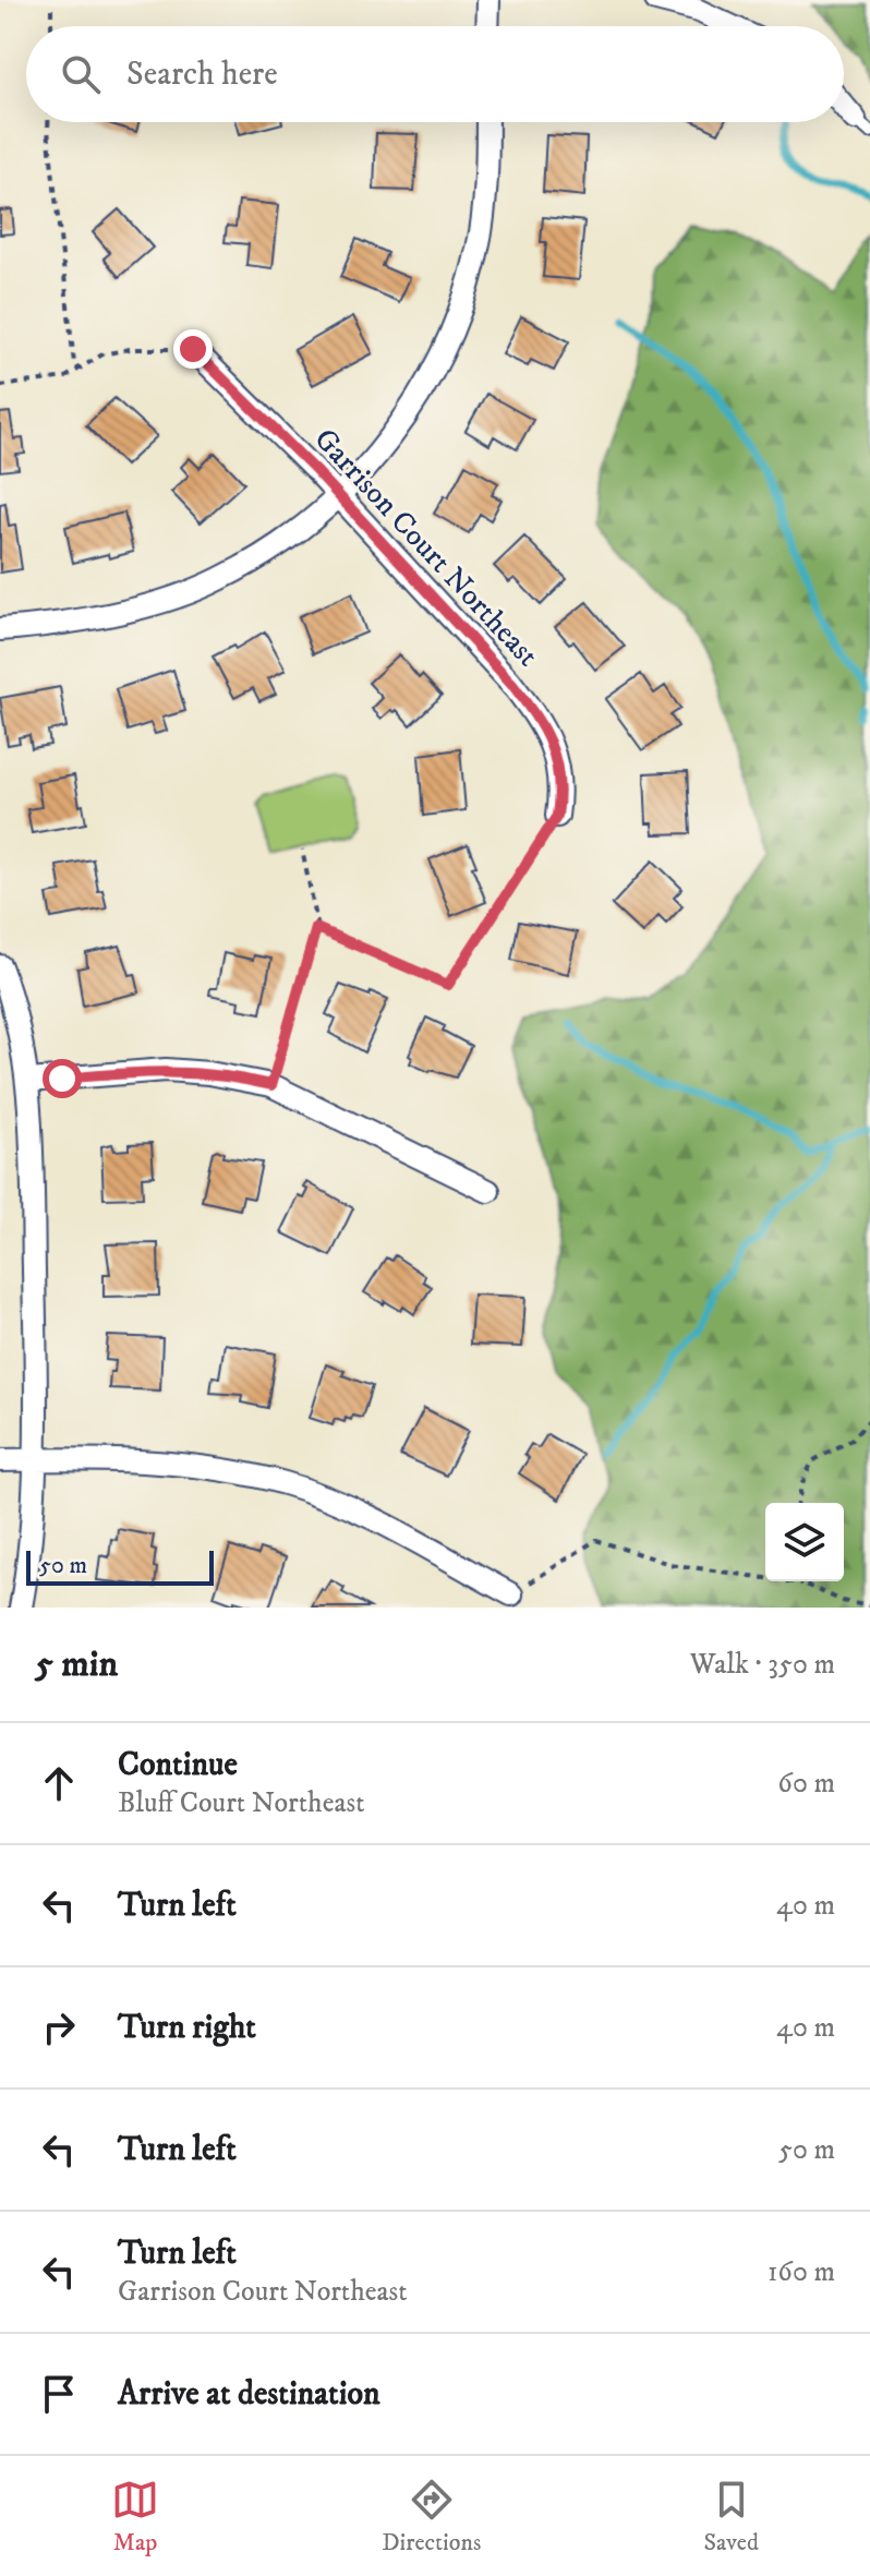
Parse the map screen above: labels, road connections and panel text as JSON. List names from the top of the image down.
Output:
{
  "streets": {
    "street": ["Garrison Court Northeast"]
  },
  "scale_bar": "50 m",
  "page": {
    "search": "Search here",
    "scale": "50 m",
    "heading": ["5 min", "Walk · 350 m"],
    "list": [
      ["Continue", "Bluff Court Northeast", "60 m"],
      ["Turn left", "40 m"],
      ["Turn right", "40 m"],
      ["Turn left", "50 m"],
      ["Turn left", "Garrison Court Northeast", "160 m"],
      "Arrive at destination"
    ],
    "nav": ["Map", "Directions", "Saved"]
  }
}
